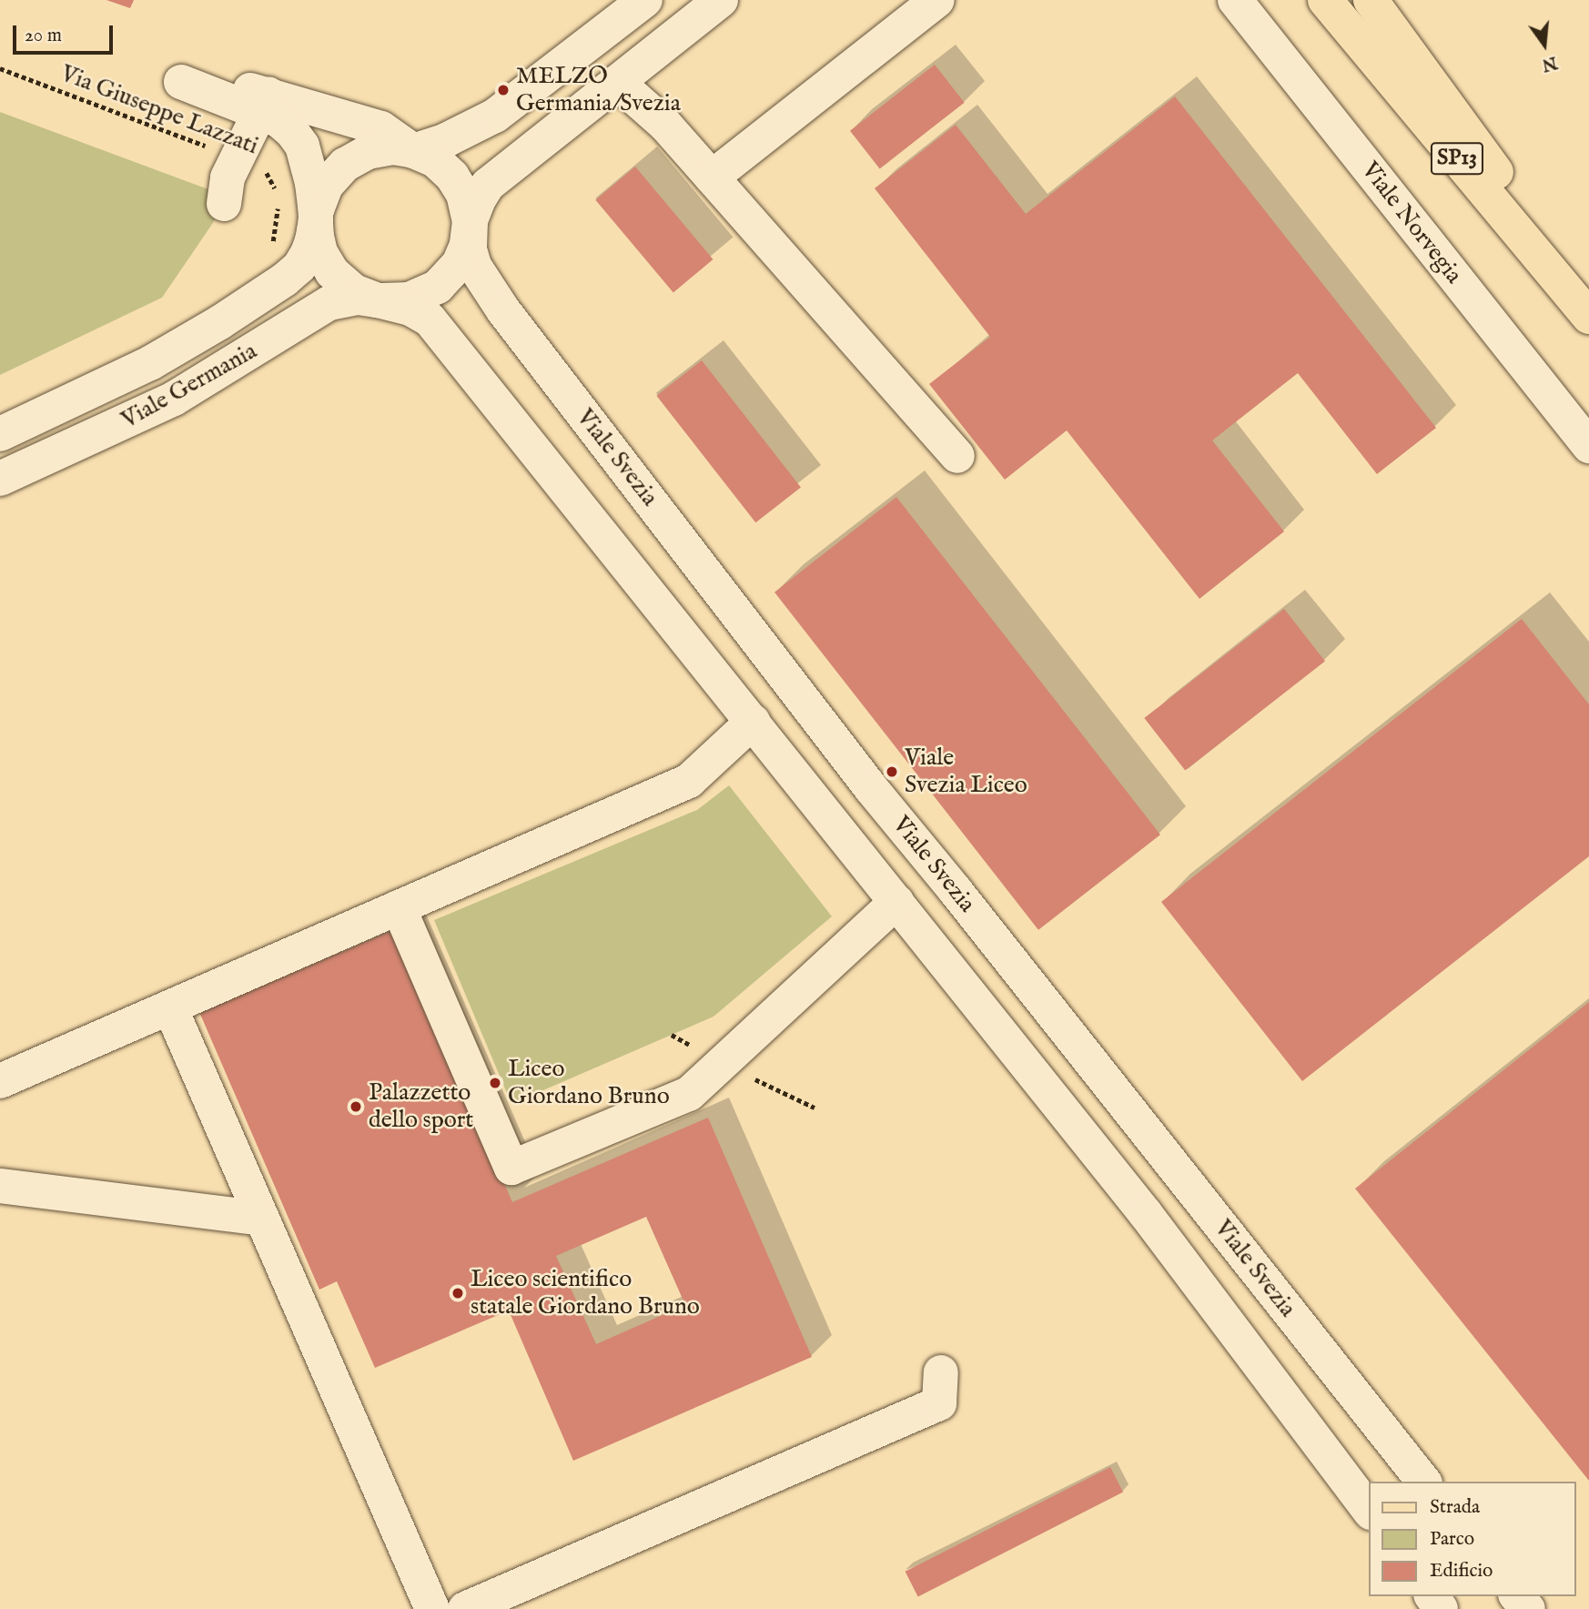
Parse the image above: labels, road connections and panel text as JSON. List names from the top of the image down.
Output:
{
  "streets": {
    "main road": ["SP13"],
    "street": ["Viale Norvegia", "Viale Germania", "Viale Svezia"],
    "path": ["Via Giuseppe Lazzati"]
  },
  "crossings": [
    ["Viale Germania", "Viale Svezia"]
  ],
  "places": [
    "MELZO Germania/Svezia",
    "Viale Svezia Liceo",
    "Liceo Giordano Bruno",
    "Palazzetto dello sport",
    "Liceo scientifico statale Giordano Bruno"
  ],
  "legend": ["Strada", "Parco", "Edificio"],
  "scale_bar": "20 m",
  "north": "bottom"
}
